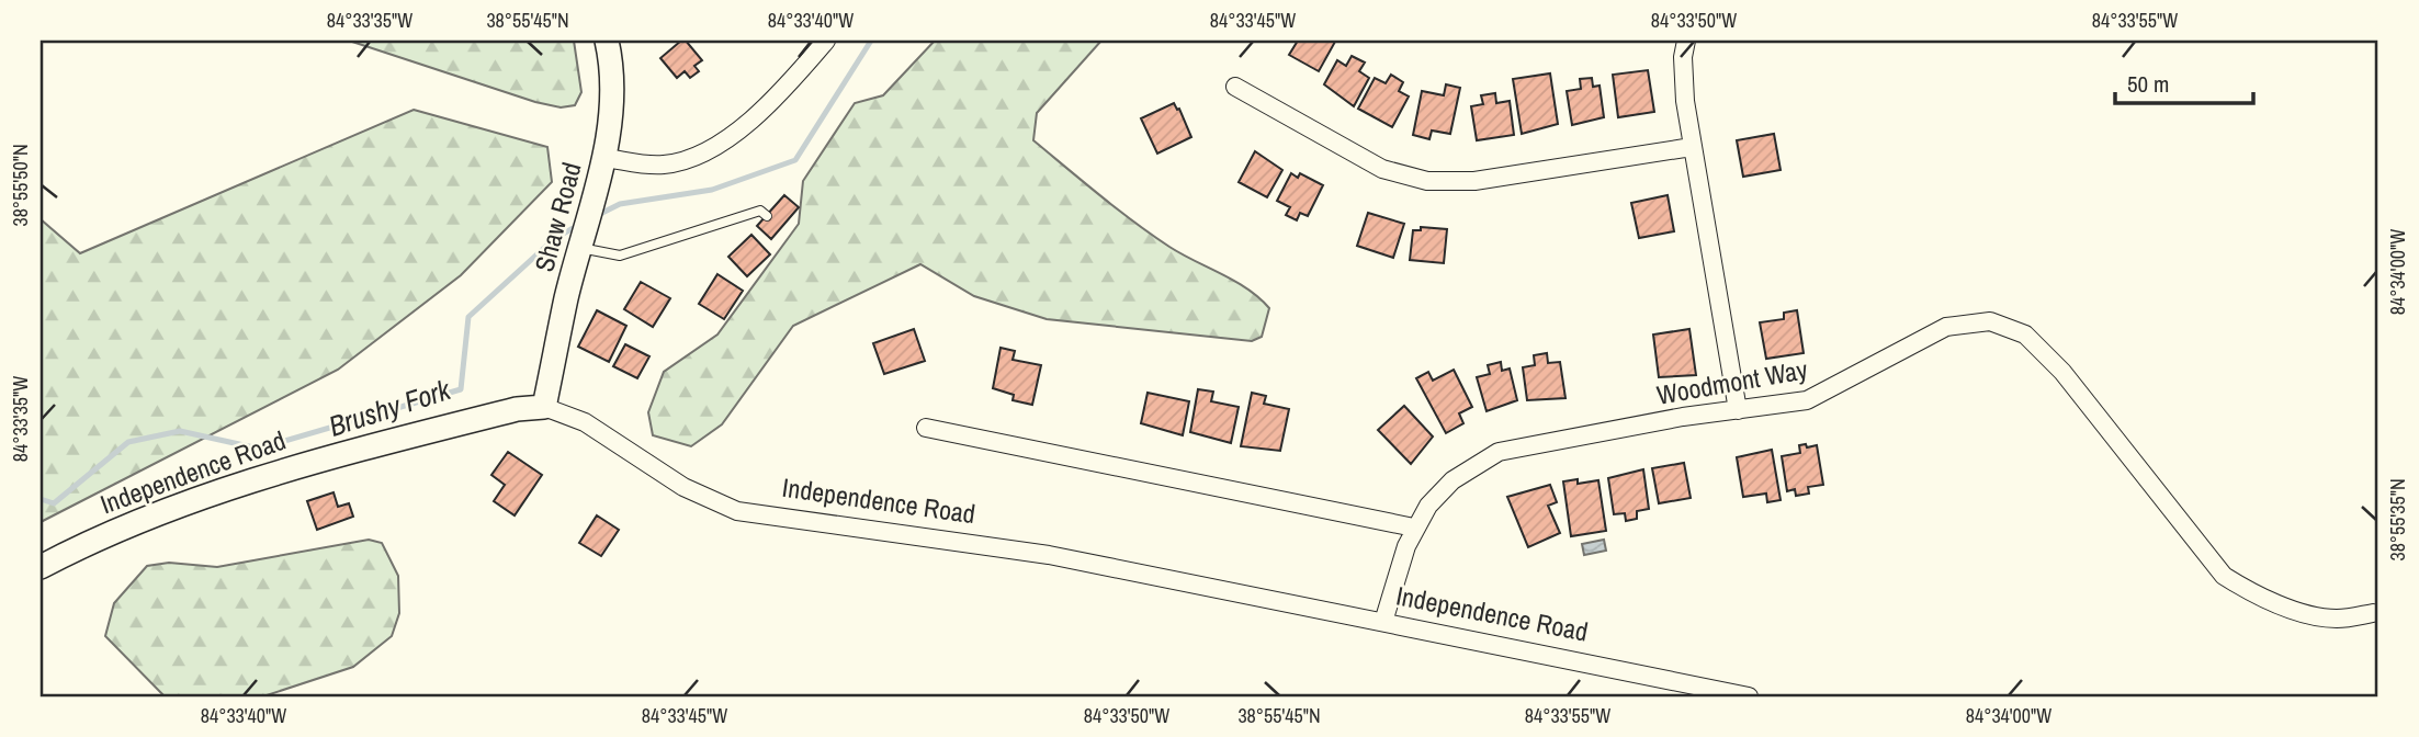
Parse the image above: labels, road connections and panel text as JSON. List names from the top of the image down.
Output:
{
  "streets": {
    "main road": ["Shaw Road", "Independence Road"],
    "street": ["Woodmont Way"]
  },
  "crossings": [
    ["Shaw Road", "Independence Road"],
    ["Woodmont Way", "Independence Road"]
  ],
  "water": ["Brushy Fork"],
  "scale_bar": "50 m",
  "coordinates": [
    "84°33'35\"W",
    "38°55'45\"N",
    "84°33'40\"W",
    "84°33'45\"W",
    "84°33'50\"W",
    "84°33'55\"W",
    "38°55'50\"N",
    "84°34'00\"W",
    "38°55'35\"N"
  ]
}
